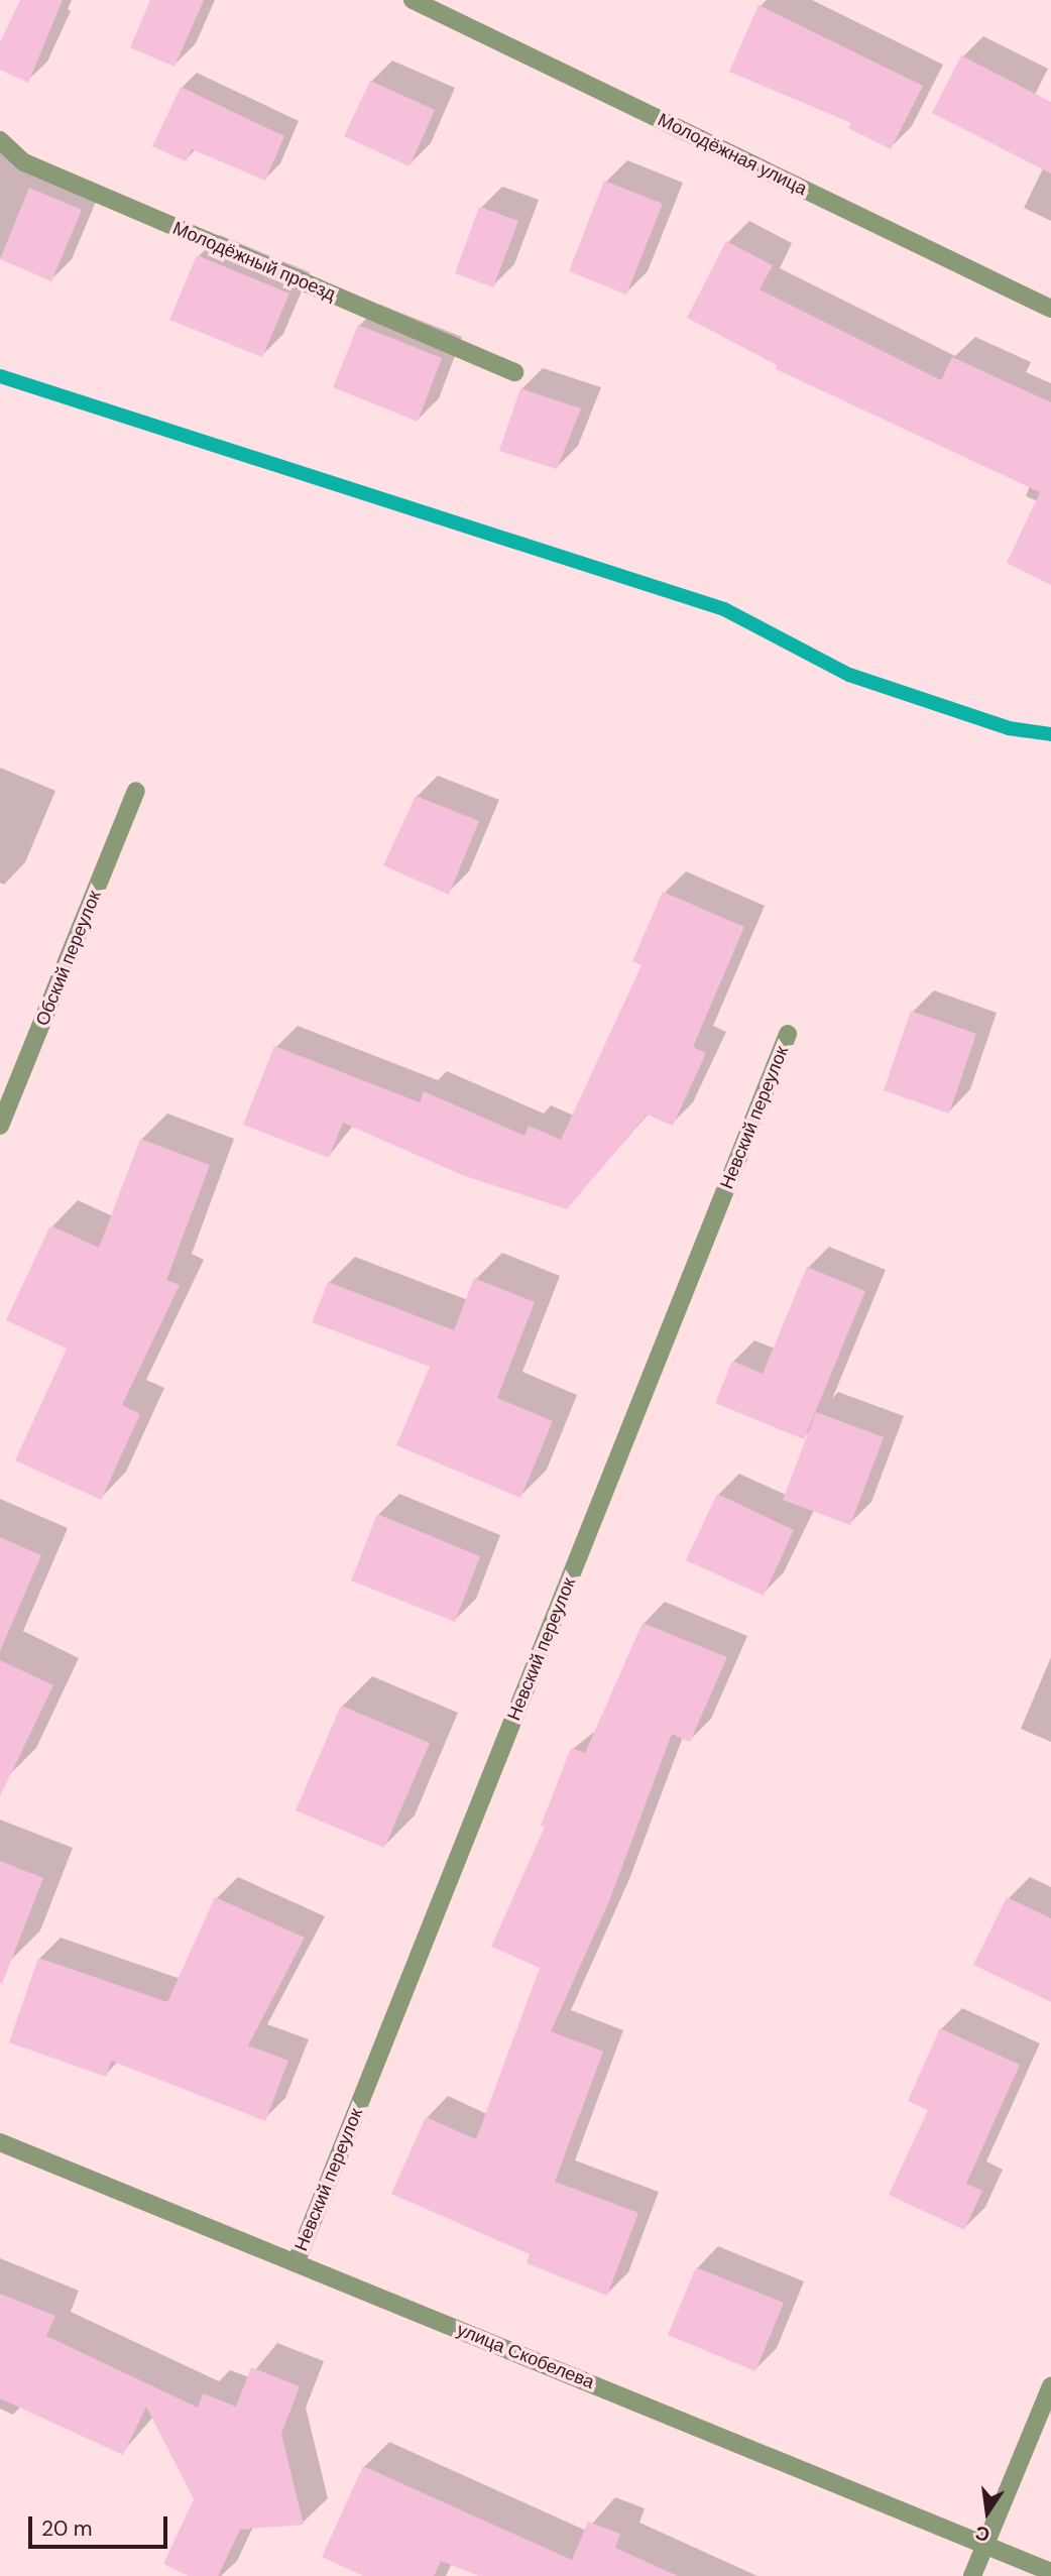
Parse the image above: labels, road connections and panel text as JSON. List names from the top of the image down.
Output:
{
  "streets": {
    "street": [
      "Молодёжная улица",
      "Молодёжный проезд",
      "Обский переулок",
      "Невский переулок",
      "улица Скобелева"
    ]
  },
  "crossings": [
    ["Невский переулок", "улица Скобелева"]
  ],
  "scale_bar": "20 m",
  "north": "bottom"
}
